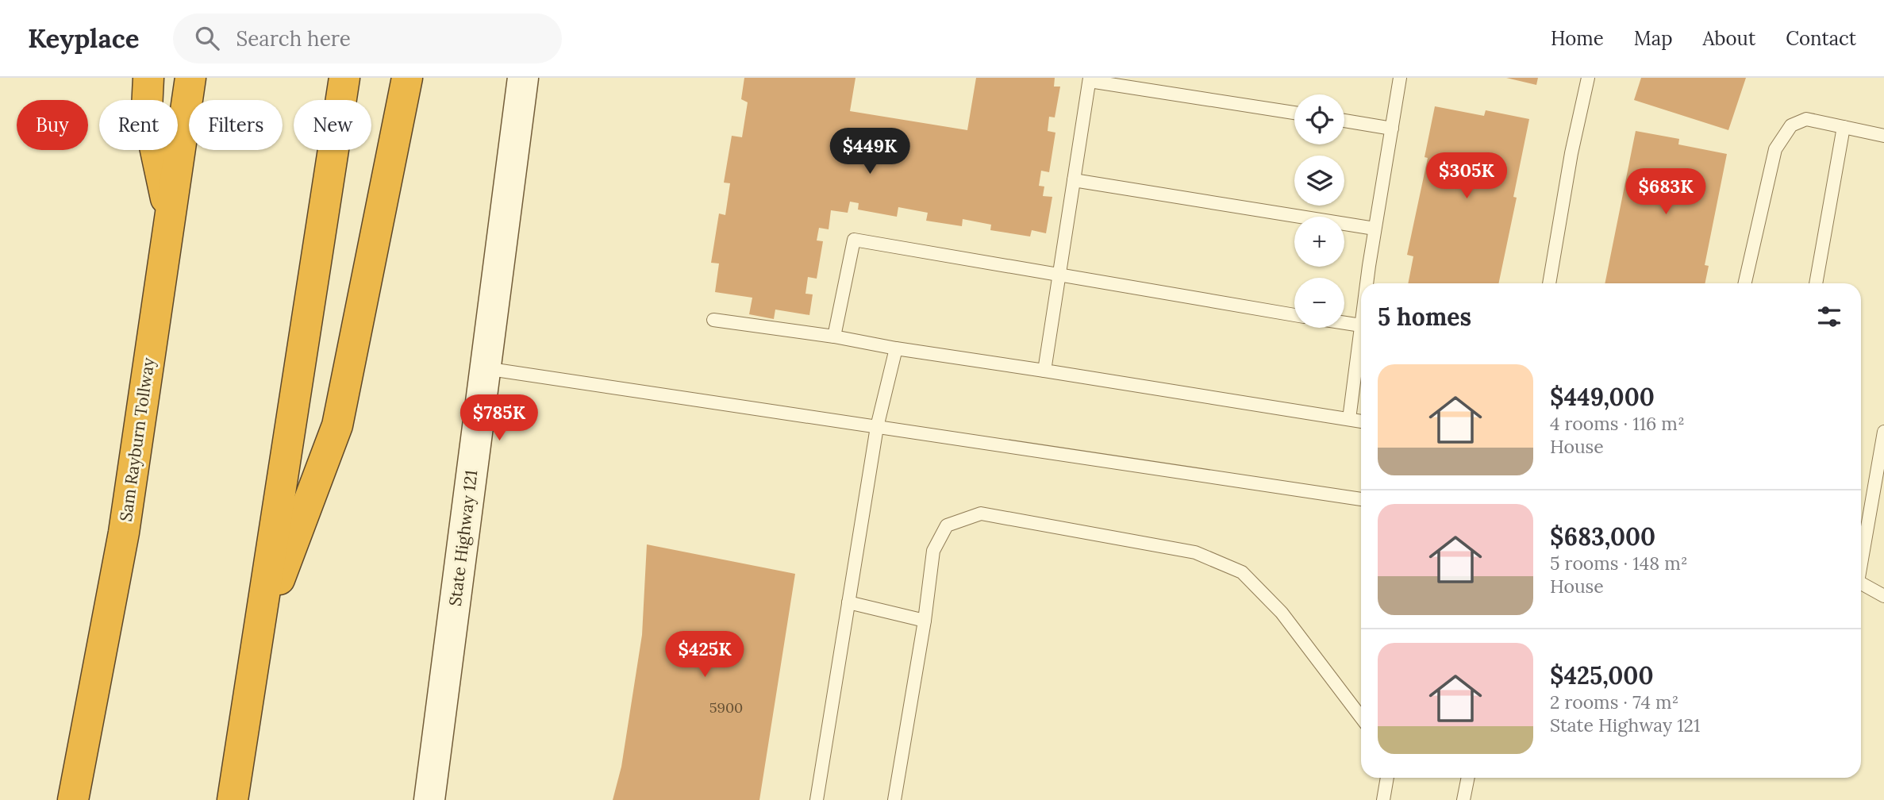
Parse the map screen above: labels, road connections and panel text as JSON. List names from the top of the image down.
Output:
{
  "streets": {
    "highway": ["Sam Rayburn Tollway"],
    "main road": ["State Highway 121"]
  },
  "house_numbers": ["5900"],
  "page": {
    "header": "Keyplace",
    "search": "Search here",
    "nav": [
      "Home",
      "Map",
      "About",
      "Contact"
    ],
    "map_buttons": ["+", "−"],
    "chip": [
      "Buy",
      "Rent",
      "Filters",
      "New"
    ],
    "price": [
      "$449K",
      "$305K",
      "$683K",
      "$785K",
      "$425K"
    ],
    "heading": "5 homes",
    "list": [
      {
        "name": "$449,000",
        "note": "4 rooms · 116 m² · House"
      },
      {
        "name": "$683,000",
        "note": "5 rooms · 148 m² · House"
      },
      {
        "name": "$425,000",
        "note": "2 rooms · 74 m² · State Highway 121"
      }
    ]
  }
}
